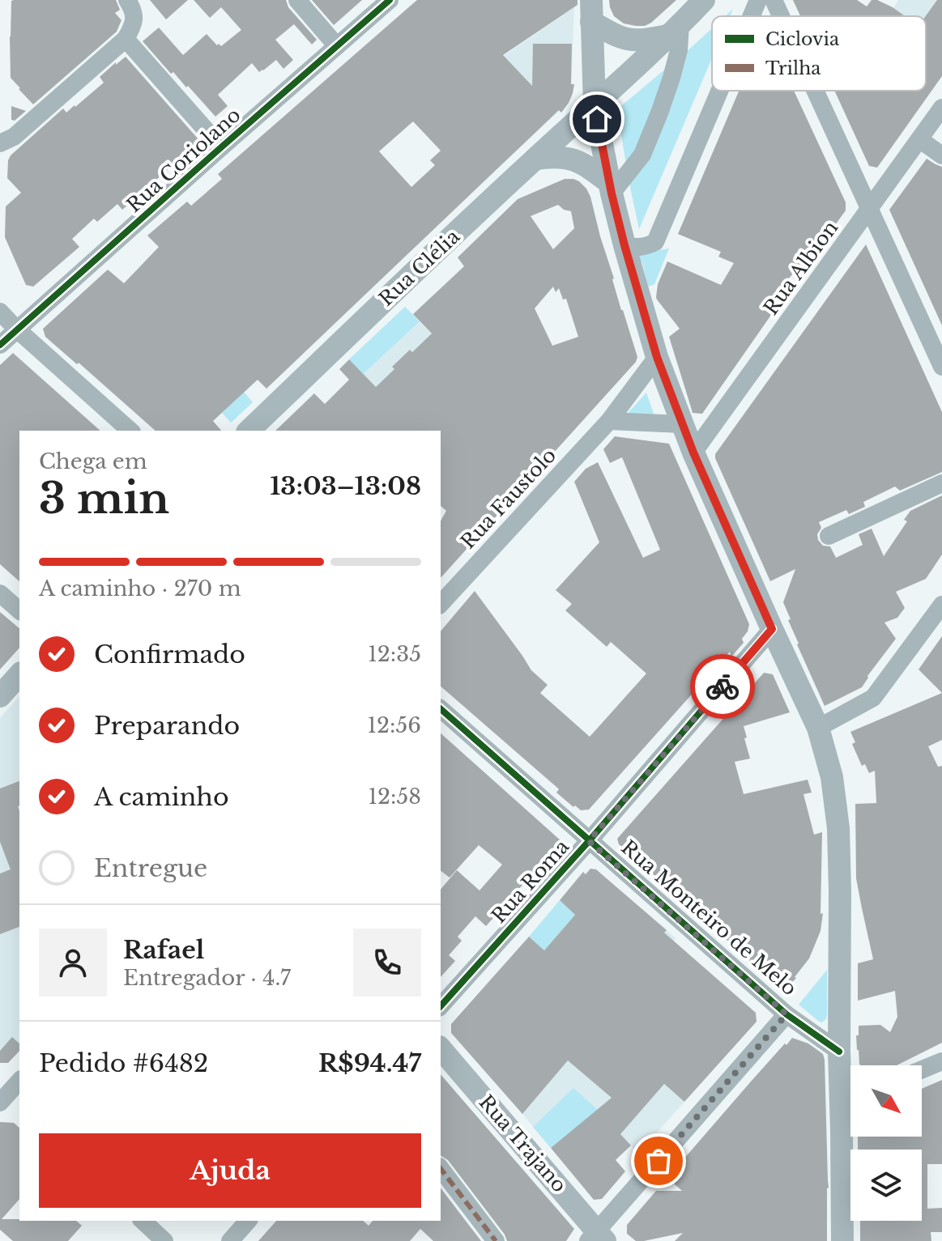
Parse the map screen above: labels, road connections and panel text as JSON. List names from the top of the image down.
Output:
{
  "streets": {
    "main road": ["Rua Clélia", "Rua Trajano"],
    "street": [
      "Rua Coriolano",
      "Rua Albion",
      "Rua Faustolo",
      "Rua Roma",
      "Rua Monteiro de Melo"
    ]
  },
  "crossings": [
    ["Rua Roma", "Rua Monteiro de Melo"]
  ],
  "legend": ["Ciclovia", "Trilha"],
  "north": "bottom right",
  "page": {
    "heading": ["3 min", "Chega em", "13:03–13:08"],
    "panel": [
      "Rafael",
      "Entregador · 4.7",
      "Pedido #6482",
      "R$94.47"
    ],
    "bar": "A caminho · 270 m",
    "list": [
      ["Confirmado", "12:35"],
      ["Preparando", "12:56"],
      ["A caminho", "12:58"],
      "Entregue"
    ],
    "buttons": "Ajuda"
  }
}
